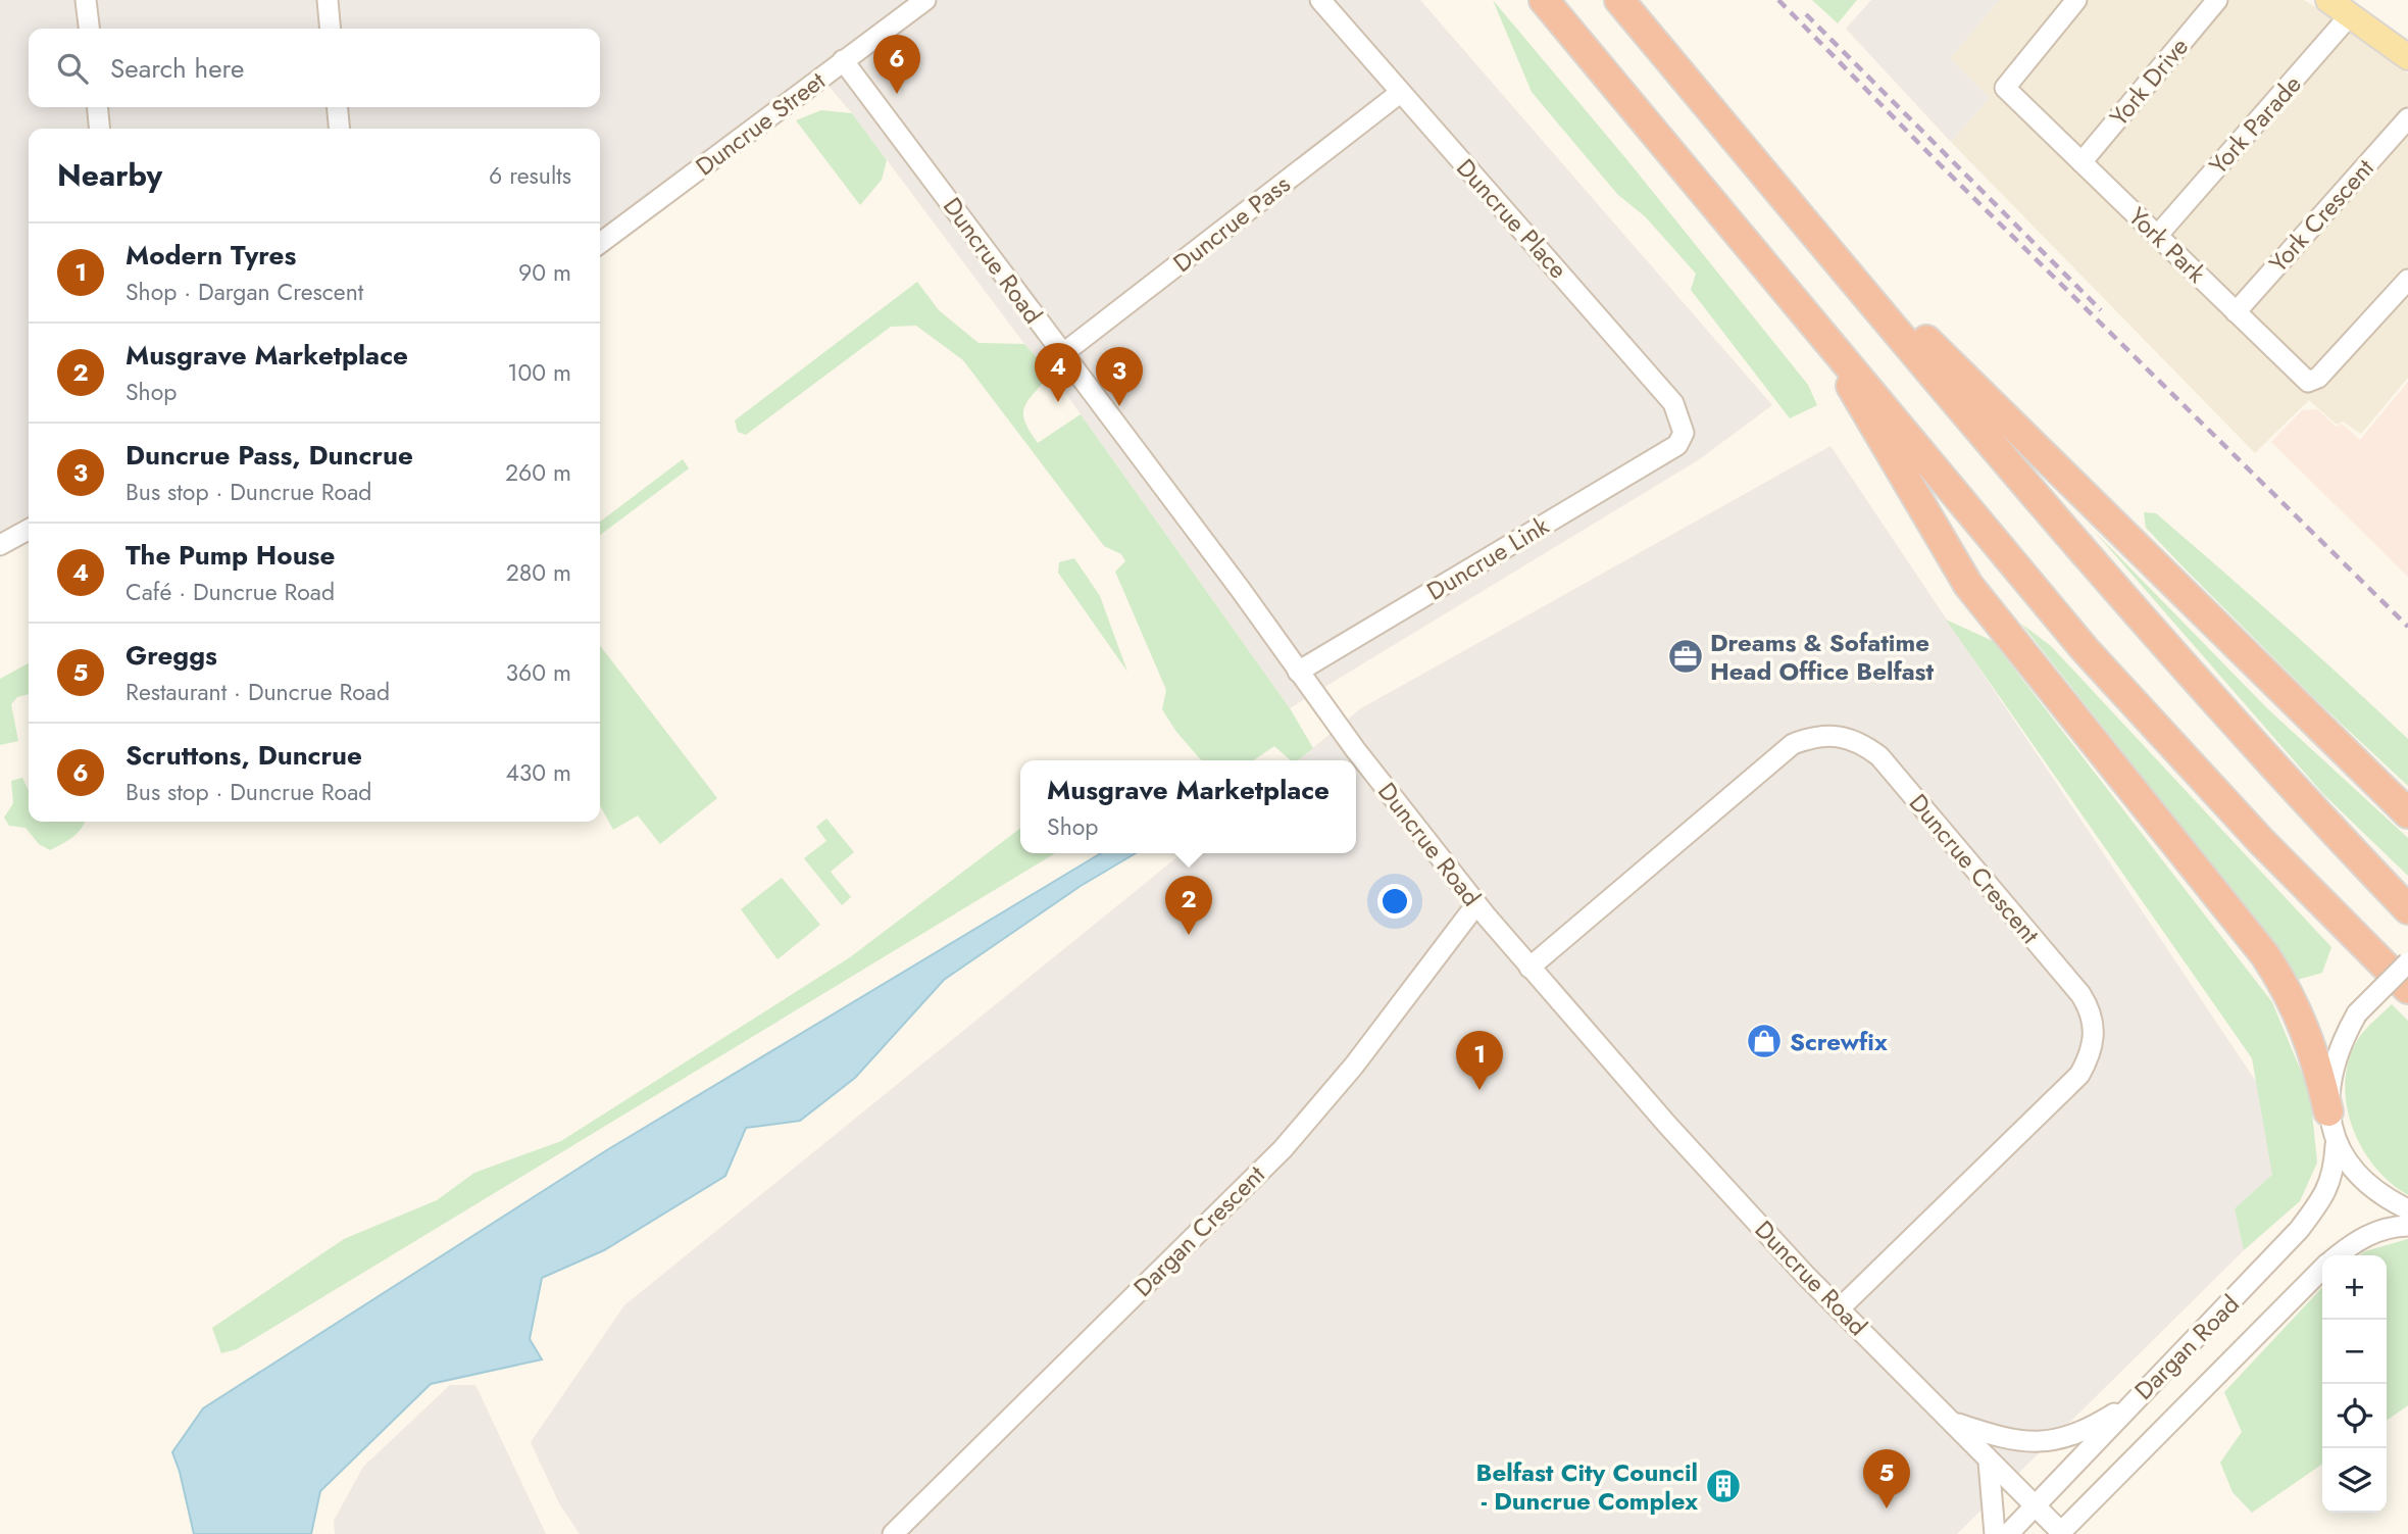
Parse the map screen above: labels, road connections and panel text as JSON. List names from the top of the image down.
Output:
{
  "streets": {
    "street": [
      "York Drive",
      "Duncrue Street",
      "York Parade",
      "York Crescent",
      "Duncrue Place",
      "Duncrue Pass",
      "York Park",
      "Duncrue Road",
      "Duncrue Link",
      "Duncrue Crescent",
      "Dargan Crescent",
      "Dargan Road"
    ]
  },
  "crossings": [
    ["York Drive", "York Park"],
    ["Duncrue Street", "Duncrue Road"],
    ["York Parade", "York Park"],
    ["York Crescent", "York Park"],
    ["Duncrue Place", "Duncrue Pass"],
    ["Duncrue Place", "Duncrue Link"],
    ["Duncrue Pass", "Duncrue Road"],
    ["Duncrue Road", "Duncrue Link"],
    ["Duncrue Road", "Duncrue Crescent"],
    ["Duncrue Road", "Dargan Crescent"],
    ["Duncrue Road", "Dargan Road"]
  ],
  "places": {
    "office": ["Dreams & Sofatime Head Office Belfast"],
    "shop": ["Screwfix"],
    "building": ["Belfast City Council - Duncrue Complex"]
  },
  "page": {
    "search": "Search here",
    "pins": [
      "6",
      "4",
      "3",
      "2",
      "1",
      "5"
    ],
    "heading": ["Nearby", "6 results"],
    "list": [
      {
        "mark": "1",
        "name": "Modern Tyres",
        "note": "Shop · Dargan Crescent",
        "value": "90 m"
      },
      {
        "mark": "2",
        "name": "Musgrave Marketplace",
        "note": "Shop",
        "value": "100 m"
      },
      {
        "mark": "3",
        "name": "Duncrue Pass, Duncrue",
        "note": "Bus stop · Duncrue Road",
        "value": "260 m"
      },
      {
        "mark": "4",
        "name": "The Pump House",
        "note": "Café · Duncrue Road",
        "value": "280 m"
      },
      {
        "mark": "5",
        "name": "Greggs",
        "note": "Restaurant · Duncrue Road",
        "value": "360 m"
      },
      {
        "mark": "6",
        "name": "Scruttons, Duncrue",
        "note": "Bus stop · Duncrue Road",
        "value": "430 m"
      }
    ],
    "popup": ["Musgrave Marketplace", "Shop"],
    "map_buttons": ["+", "−"]
  }
}
